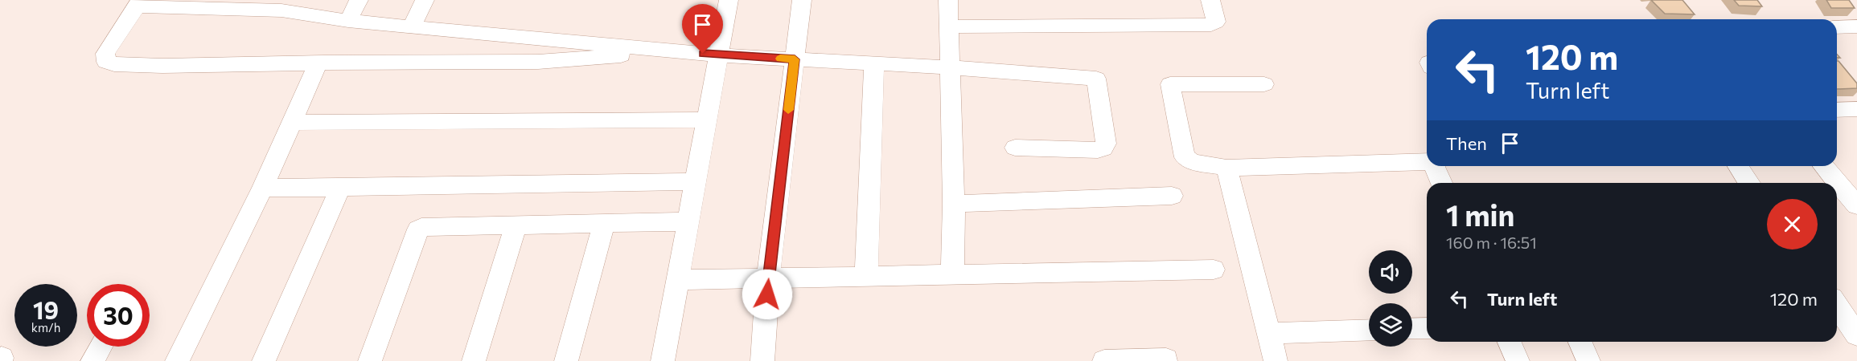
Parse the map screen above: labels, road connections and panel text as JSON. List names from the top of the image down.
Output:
{
  "page": {
    "turn": ["120 m", "Turn left"],
    "then": "Then",
    "heading": ["1 min", "160 m · 16:51"],
    "list": [
      {
        "name": "Turn left",
        "value": "120 m"
      }
    ],
    "speed": "19 km/h",
    "limit": "30"
  }
}
